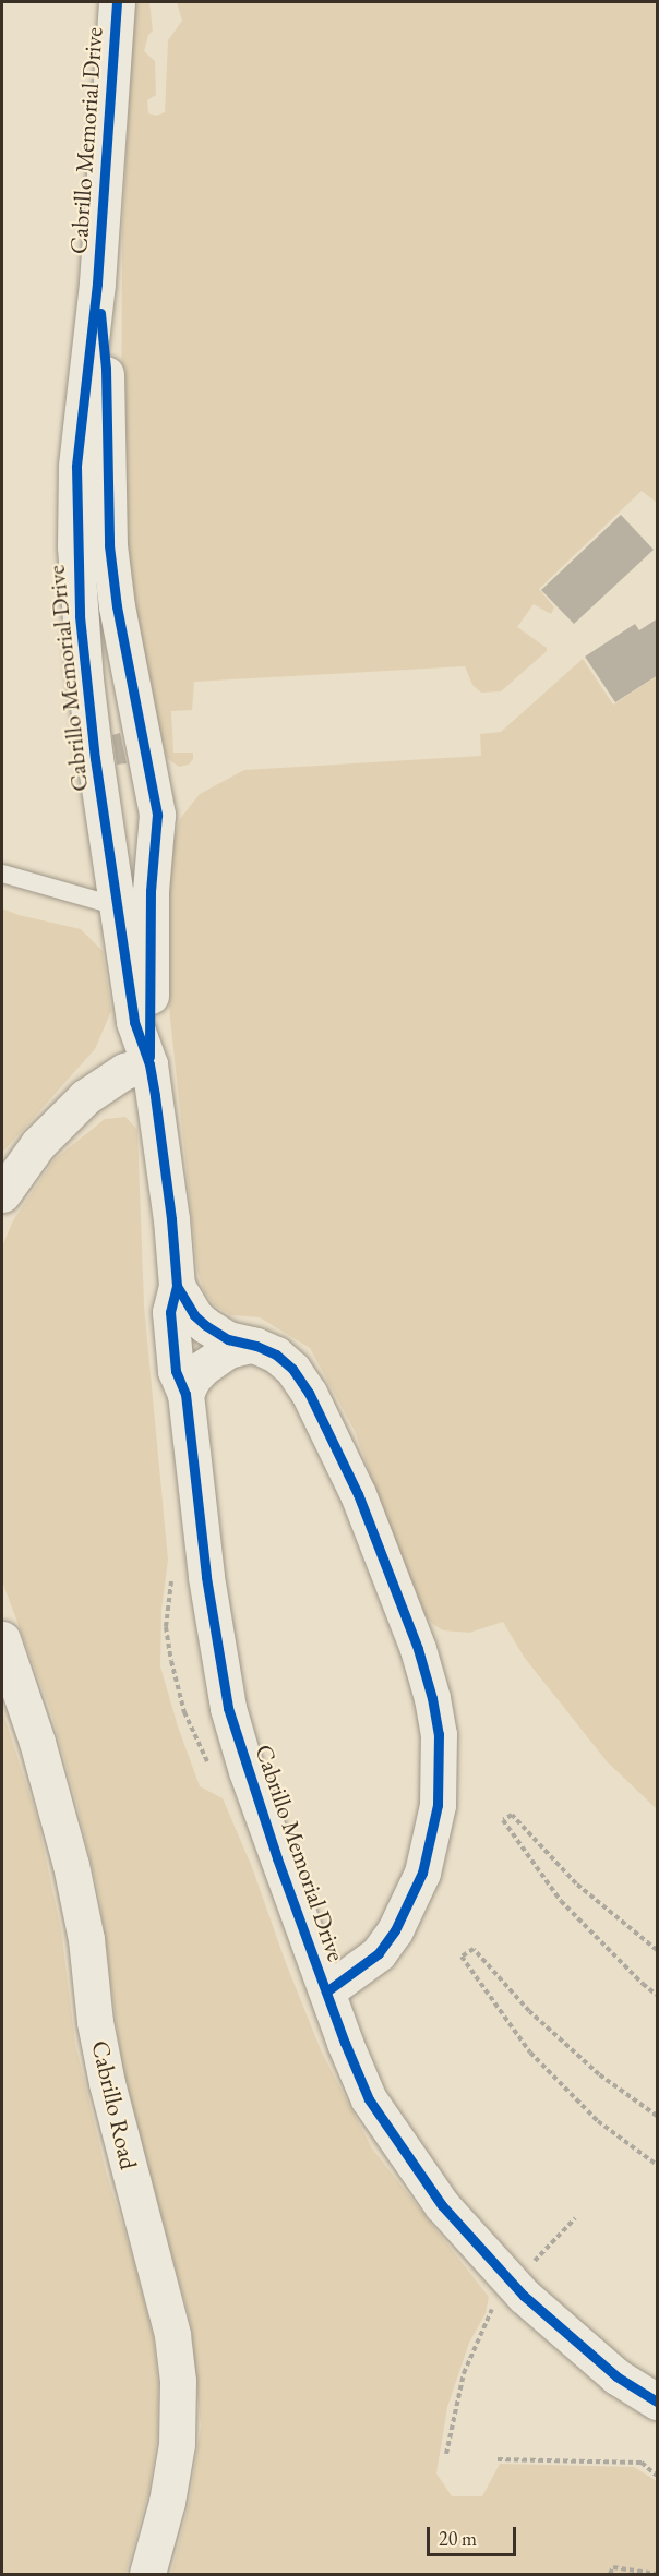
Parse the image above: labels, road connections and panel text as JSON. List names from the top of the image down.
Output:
{
  "streets": {
    "street": ["Cabrillo Memorial Drive", "Cabrillo Road"]
  },
  "scale_bar": "20 m"
}
